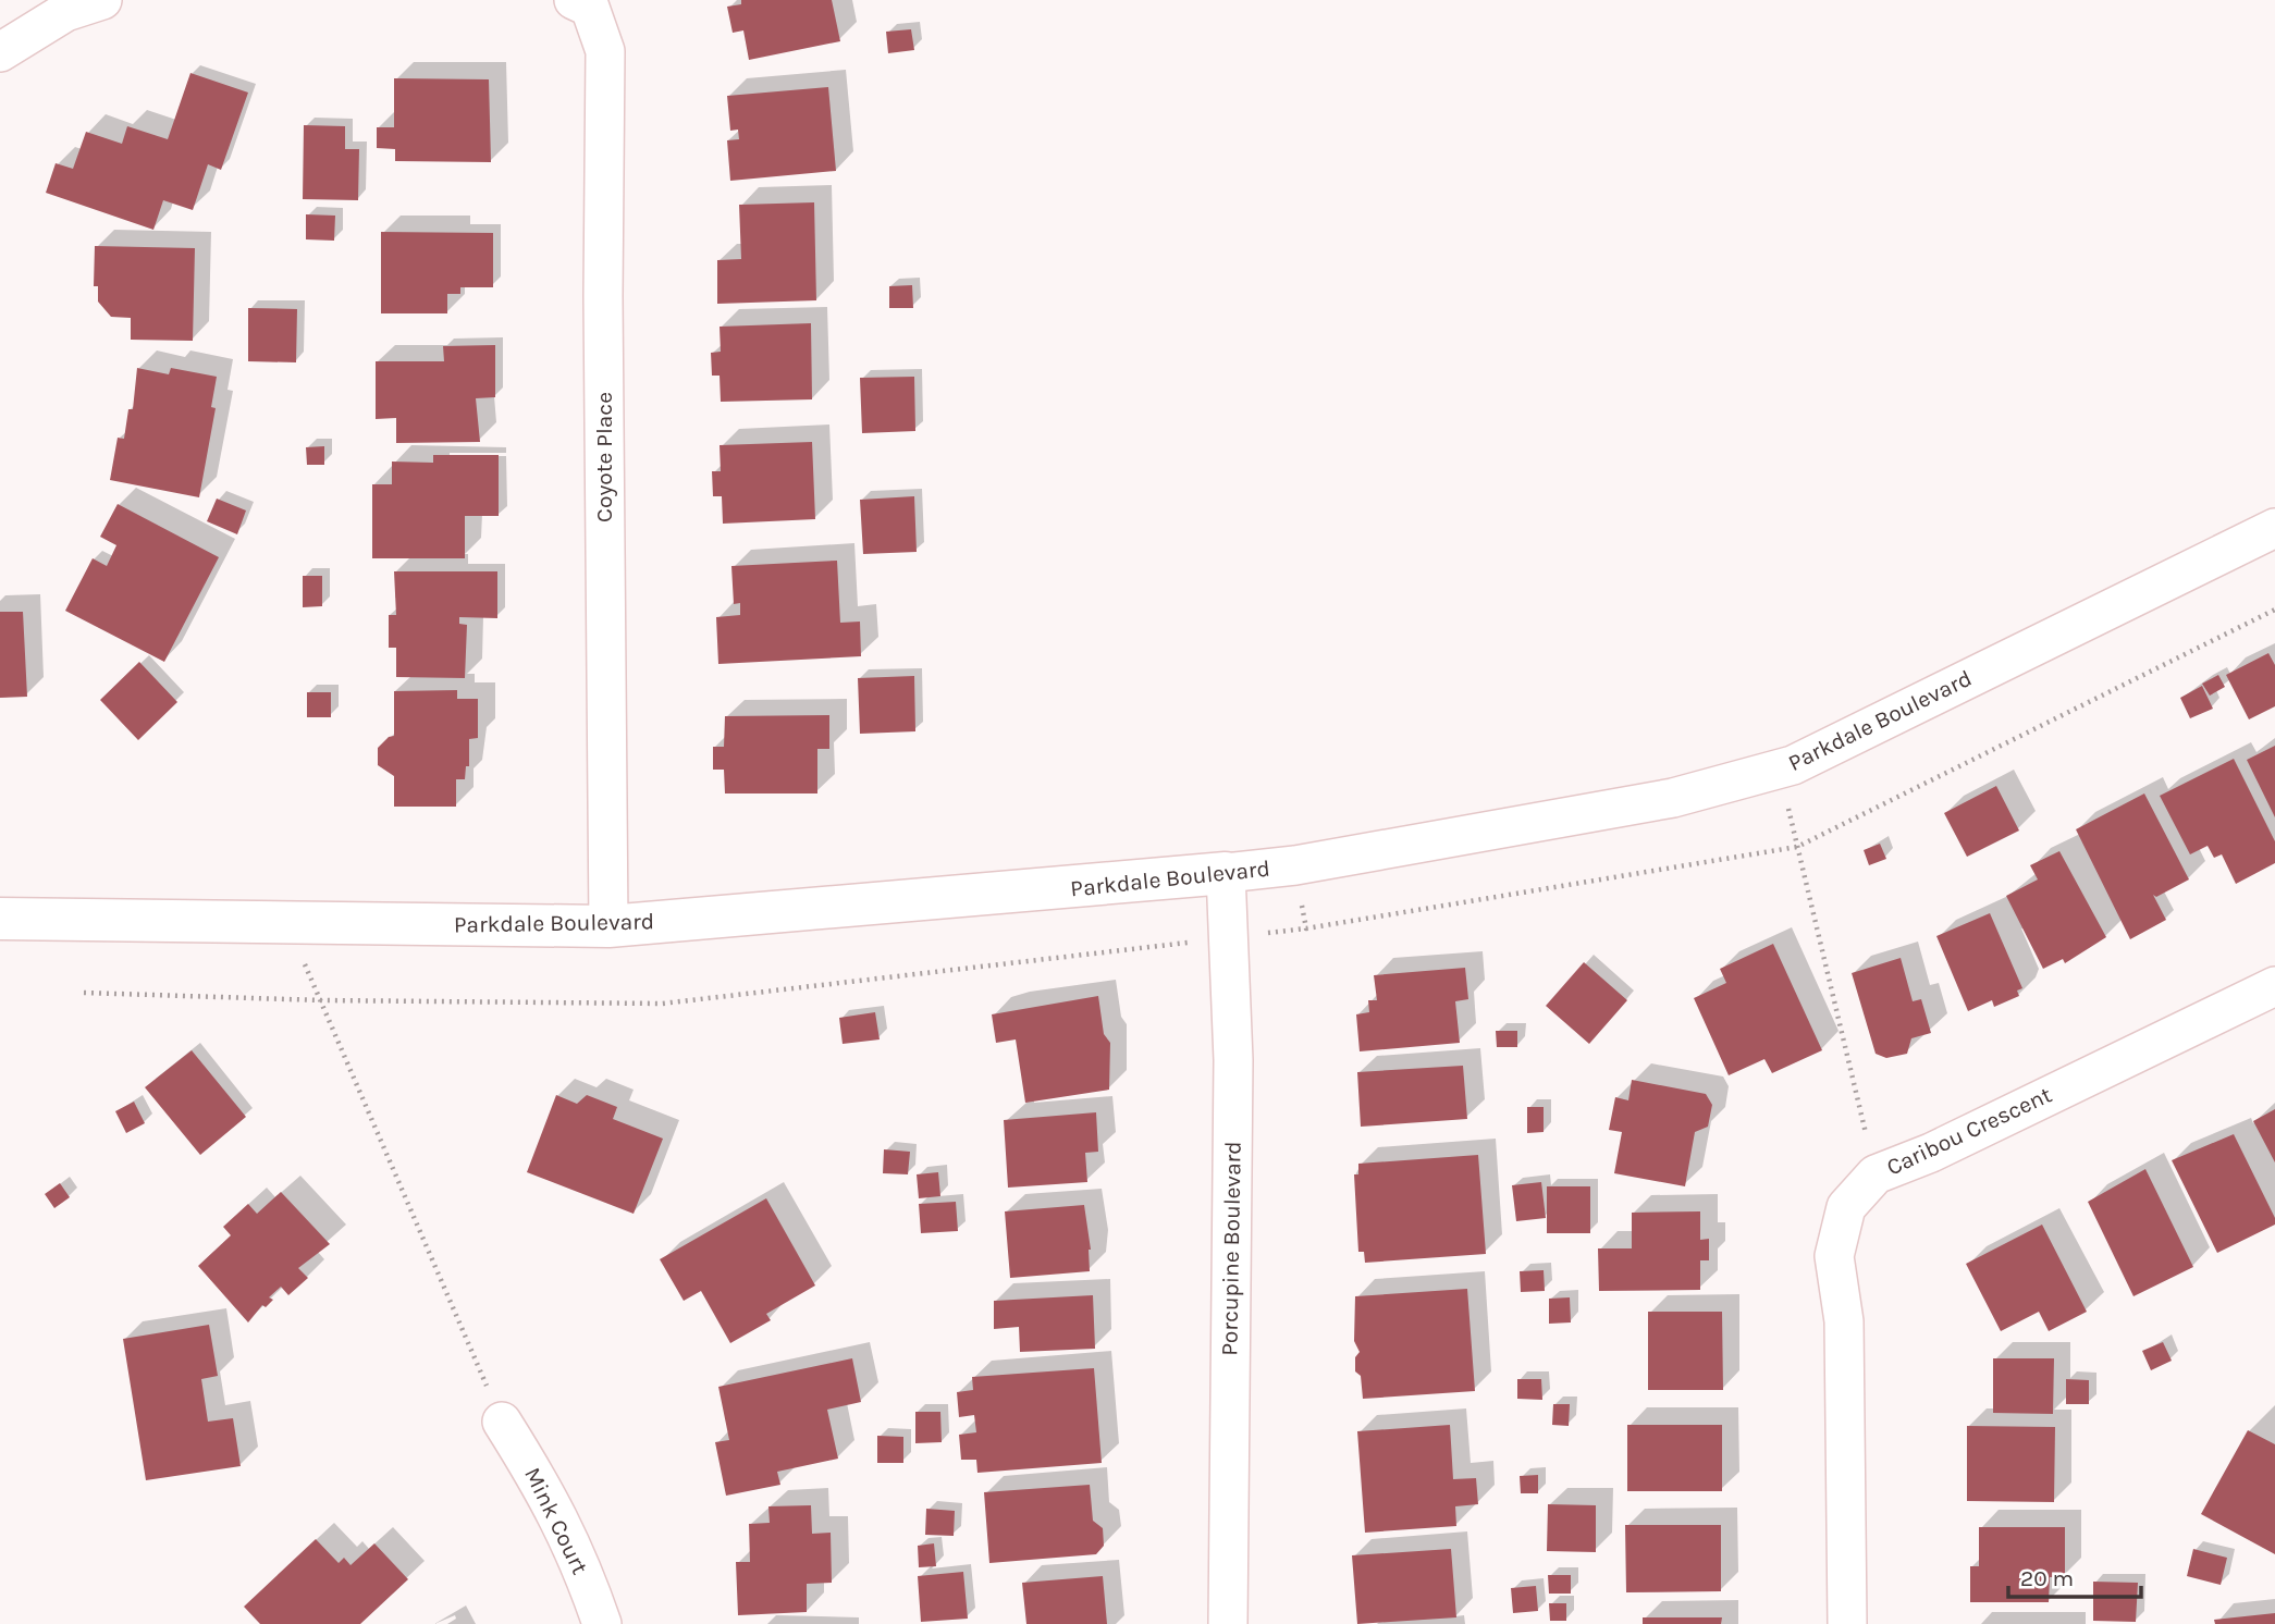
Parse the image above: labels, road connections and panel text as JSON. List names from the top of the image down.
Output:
{
  "streets": {
    "street": [
      "Coyote Place",
      "Parkdale Boulevard",
      "Caribou Crescent",
      "Porcupine Boulevard",
      "Mink Court"
    ]
  },
  "crossings": [
    ["Coyote Place", "Parkdale Boulevard"],
    ["Parkdale Boulevard", "Porcupine Boulevard"]
  ],
  "scale_bar": "20 m"
}
